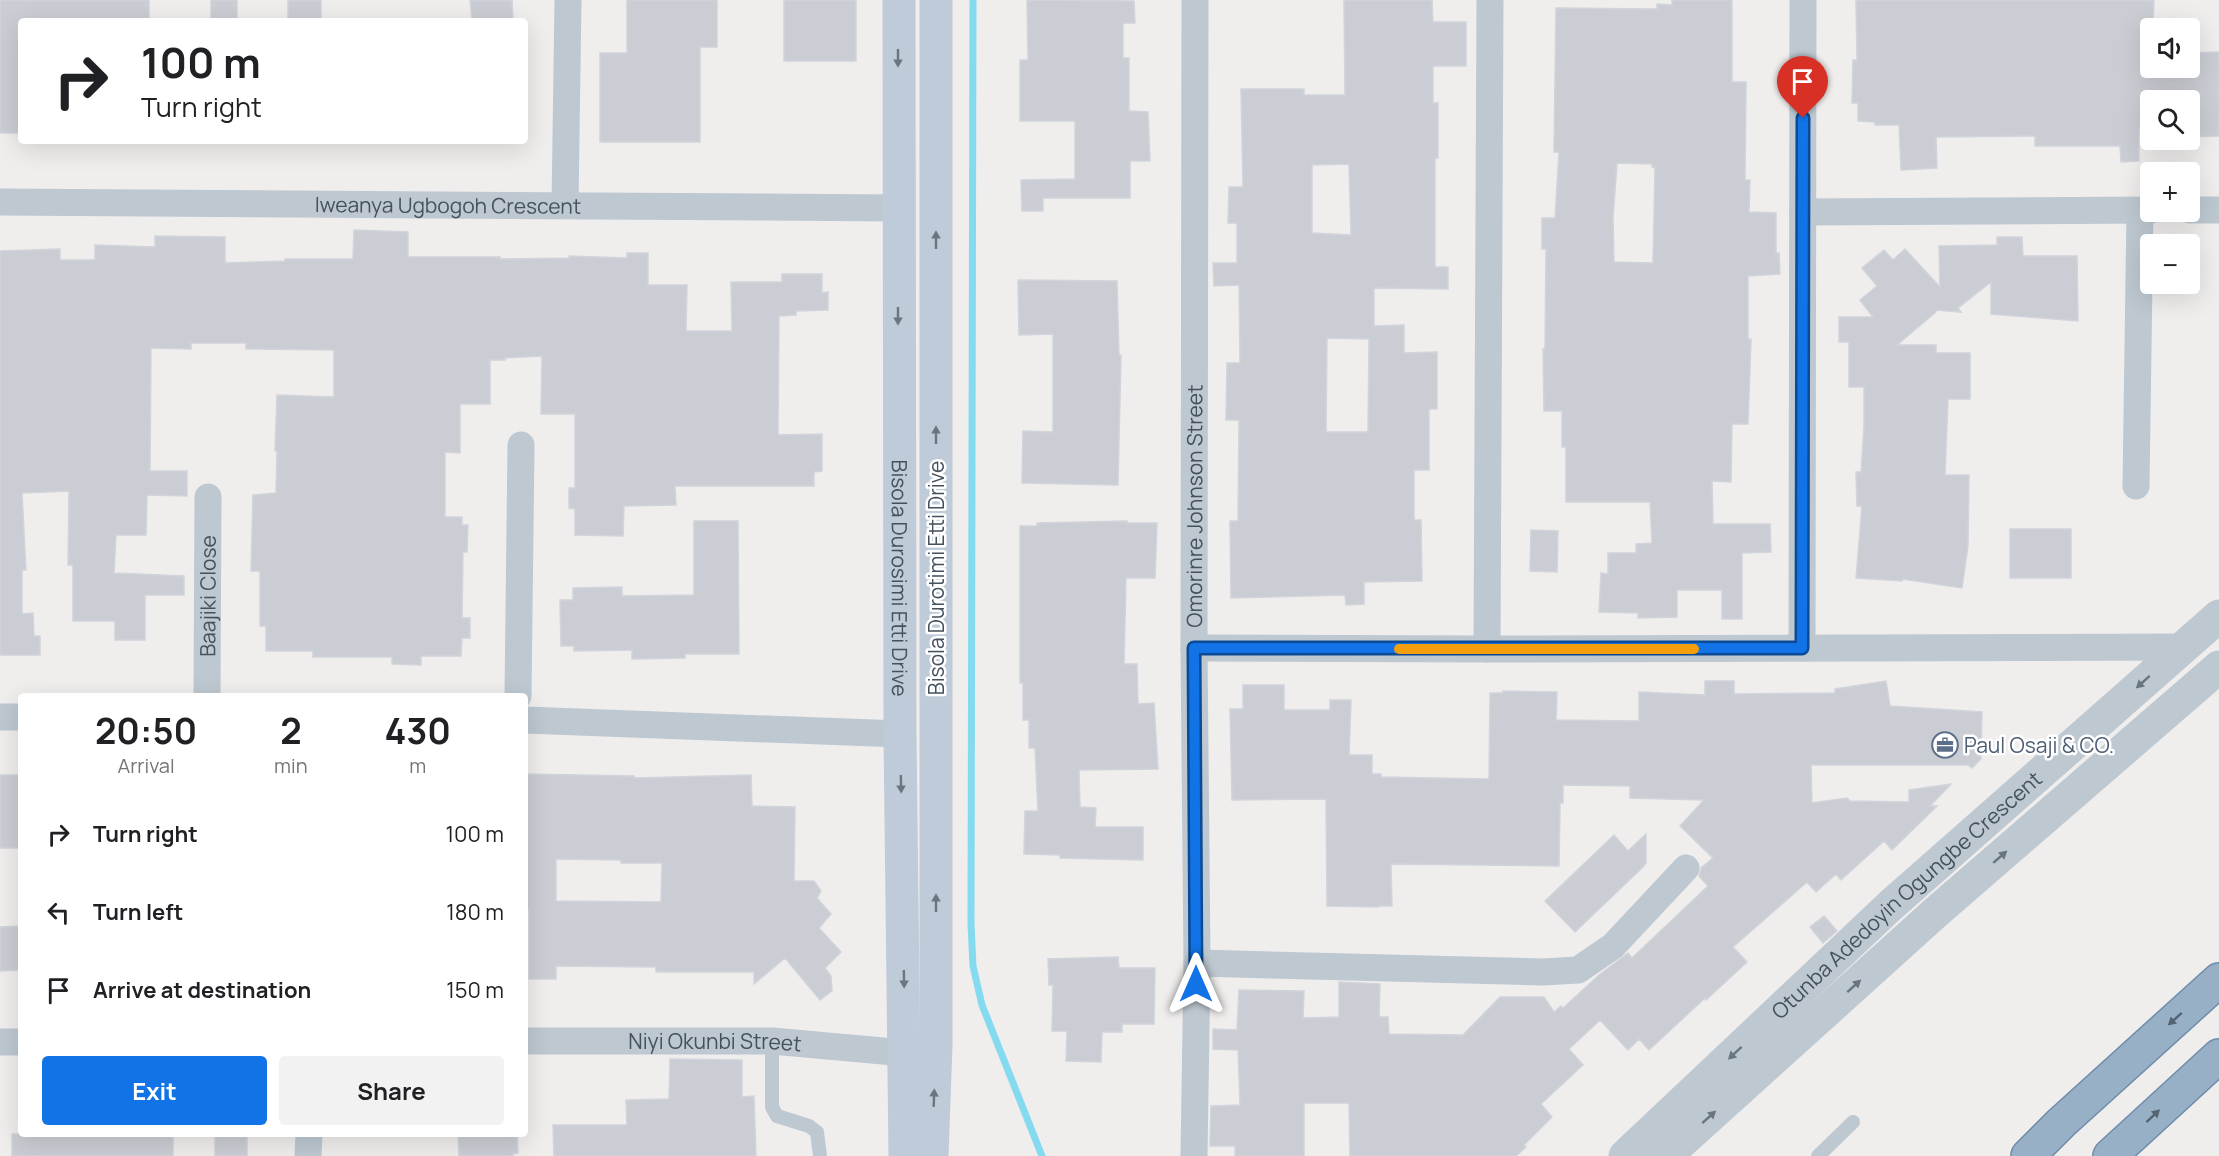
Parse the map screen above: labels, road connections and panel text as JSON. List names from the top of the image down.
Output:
{
  "streets": {
    "main road": ["Bisola Durosimi Etti Drive", "Bisola Durotimi Etti Drive"],
    "street": [
      "Iweanya Ugbogoh Crescent",
      "Omorinre Johnson Street",
      "Baajiki Close",
      "Otunba Adedoyin Ogungbe Crescent",
      "Niyi Okunbi Street"
    ]
  },
  "crossings": [
    ["Iweanya Ugbogoh Crescent", "Bisola Durosimi Etti Drive"],
    ["Bisola Durosimi Etti Drive", "Niyi Okunbi Street"]
  ],
  "one_way": ["Bisola Durosimi Etti Drive", "Bisola Durotimi Etti Drive"],
  "places": {
    "office": ["Paul Osaji & CO."]
  },
  "page": {
    "map_buttons": ["+", "−"],
    "turn": ["100 m", "Turn right"],
    "eta": [
      "20:50",
      "Arrival",
      "2",
      "min",
      "430",
      "m"
    ],
    "list": [
      {
        "name": "Turn right",
        "value": "100 m"
      },
      {
        "name": "Turn left",
        "value": "180 m"
      },
      {
        "name": "Arrive at destination",
        "value": "150 m"
      }
    ],
    "buttons": ["Exit", "Share"]
  }
}
